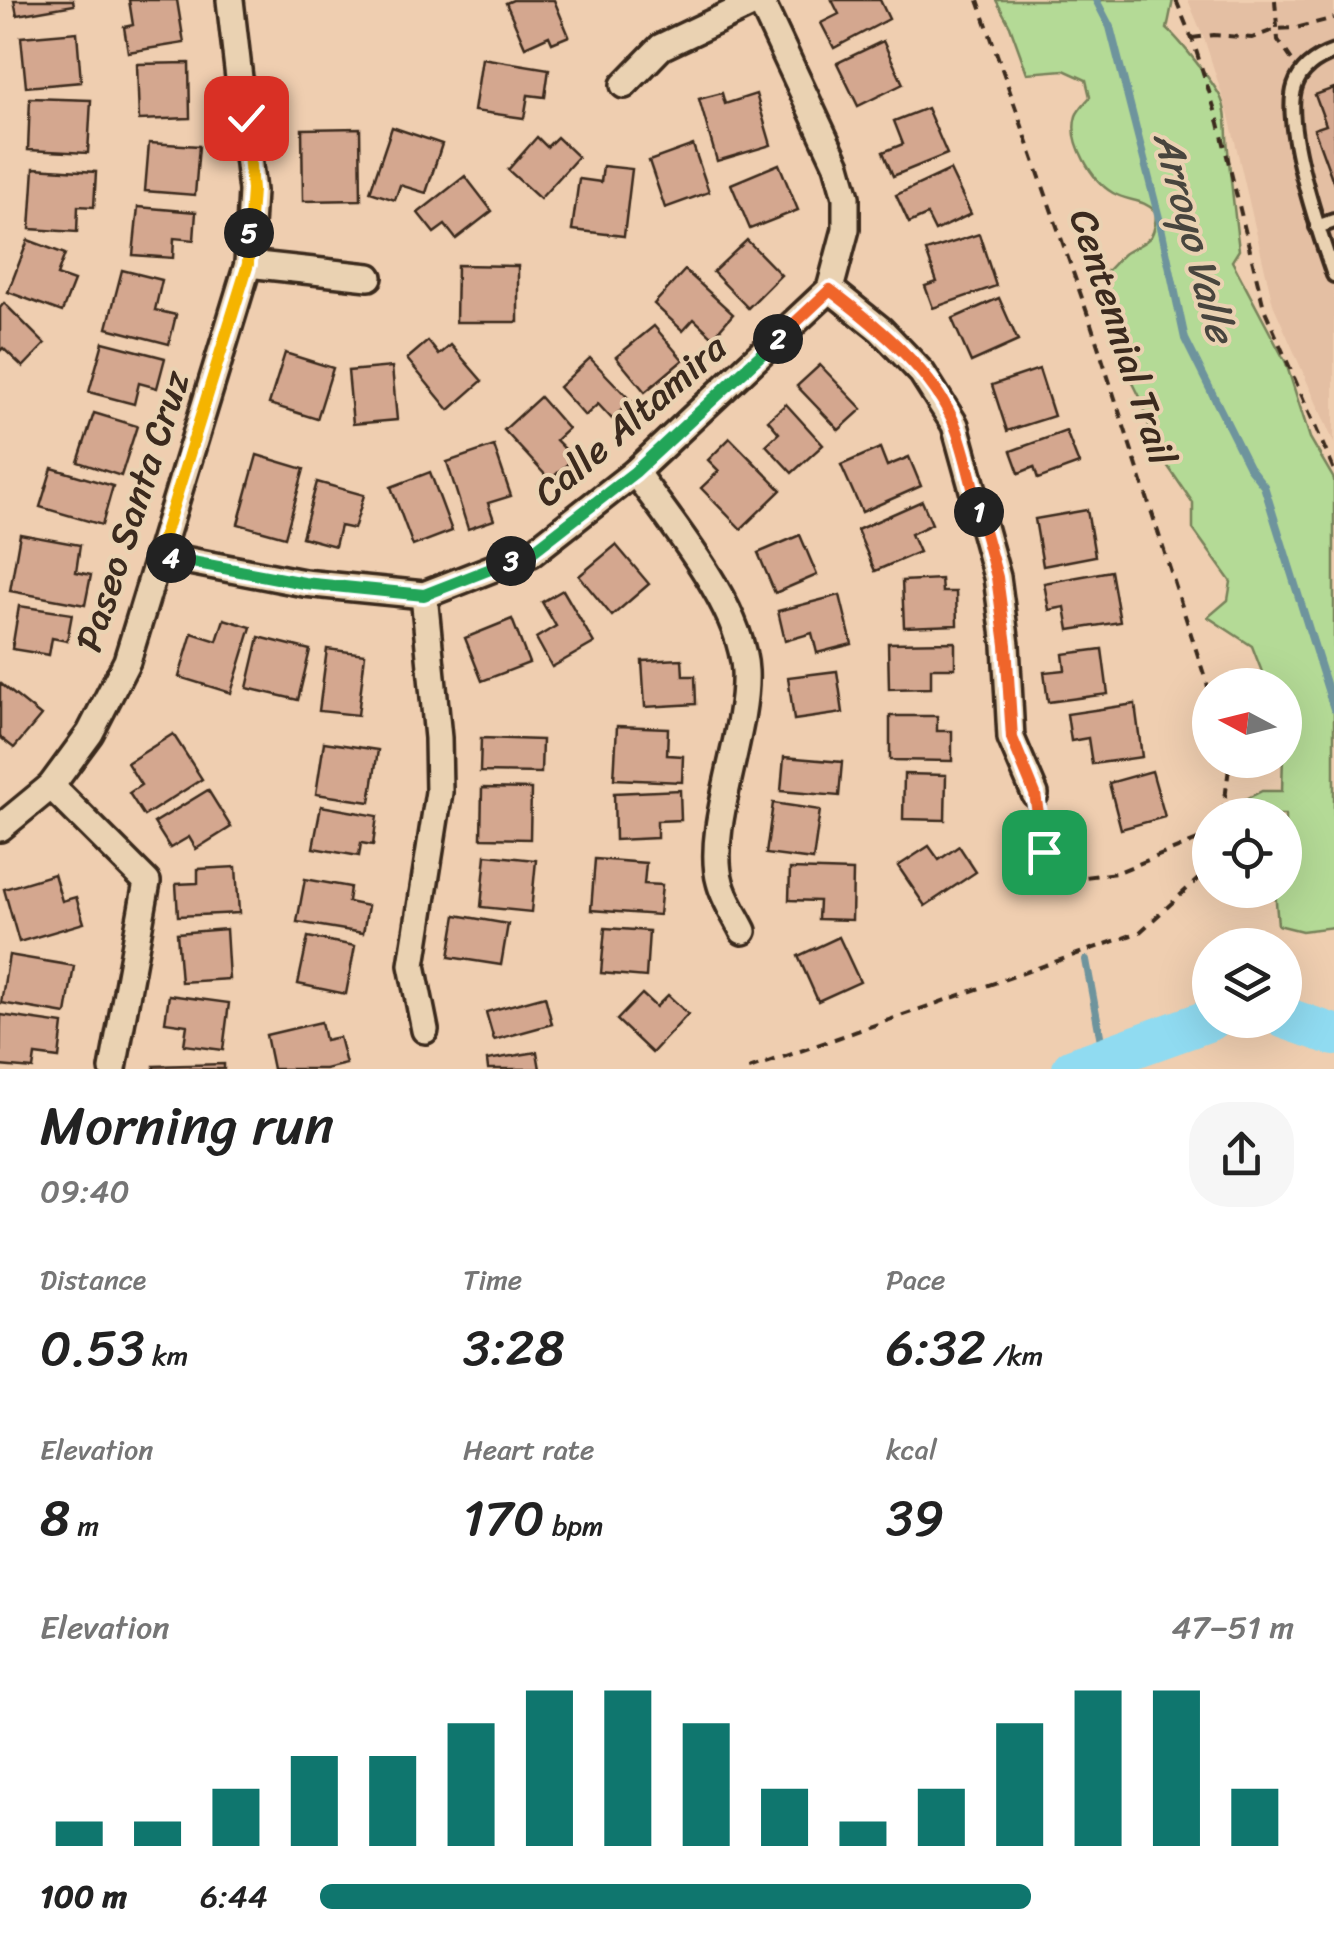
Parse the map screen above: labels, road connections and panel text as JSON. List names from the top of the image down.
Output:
{
  "streets": {
    "street": ["Calle Altamira", "Paseo Santa Cruz"],
    "path": ["Centennial Trail"]
  },
  "crossings": [
    ["Calle Altamira", "Paseo Santa Cruz"]
  ],
  "water": ["Arroyo Valle"],
  "north": "left",
  "page": {
    "pins": [
      "5",
      "2",
      "1",
      "4",
      "3"
    ],
    "heading": ["Morning run", "09:40"],
    "stats": [
      ["Distance", "0.53 km"],
      ["Time", "3:28"],
      ["Pace", "6:32 /km"],
      ["Elevation", "8 m"],
      ["Heart rate", "170 bpm"],
      ["kcal", "39"]
    ],
    "chart": ["Elevation", "47–51 m"],
    "list": [
      {
        "name": "100 m",
        "note": "6:44"
      }
    ]
  }
}
